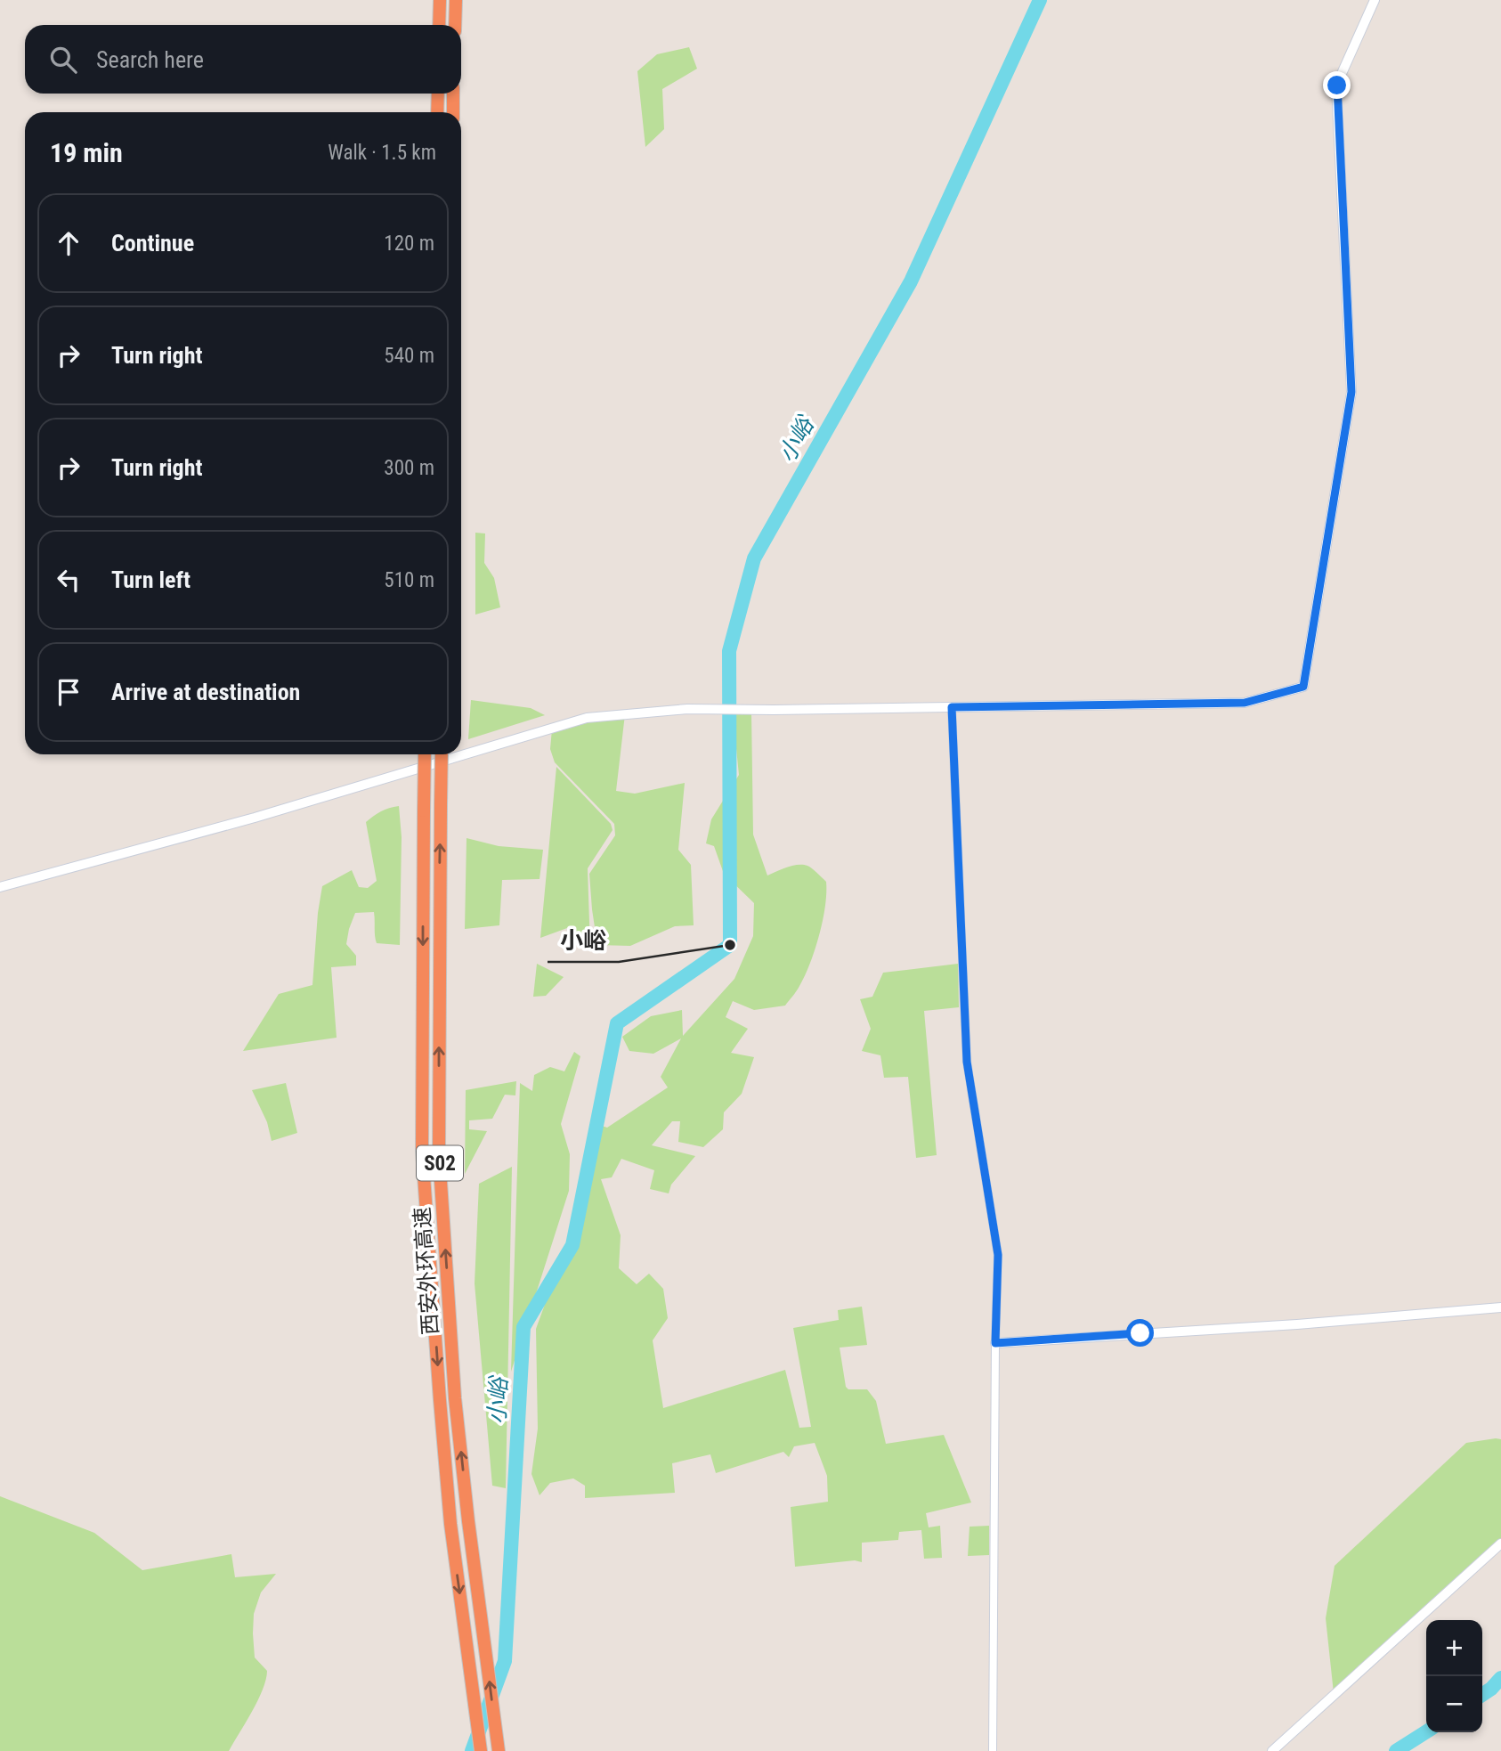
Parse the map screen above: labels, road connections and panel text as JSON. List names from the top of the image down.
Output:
{
  "streets": {
    "highway": ["S02", "西安外环高速"]
  },
  "water": ["小峪"],
  "places": ["小峪"],
  "page": {
    "search": "Search here",
    "heading": ["19 min", "Walk · 1.5 km"],
    "list": [
      ["Continue", "120 m"],
      ["Turn right", "540 m"],
      ["Turn right", "300 m"],
      ["Turn left", "510 m"],
      "Arrive at destination"
    ],
    "map_buttons": ["+", "−"]
  }
}
